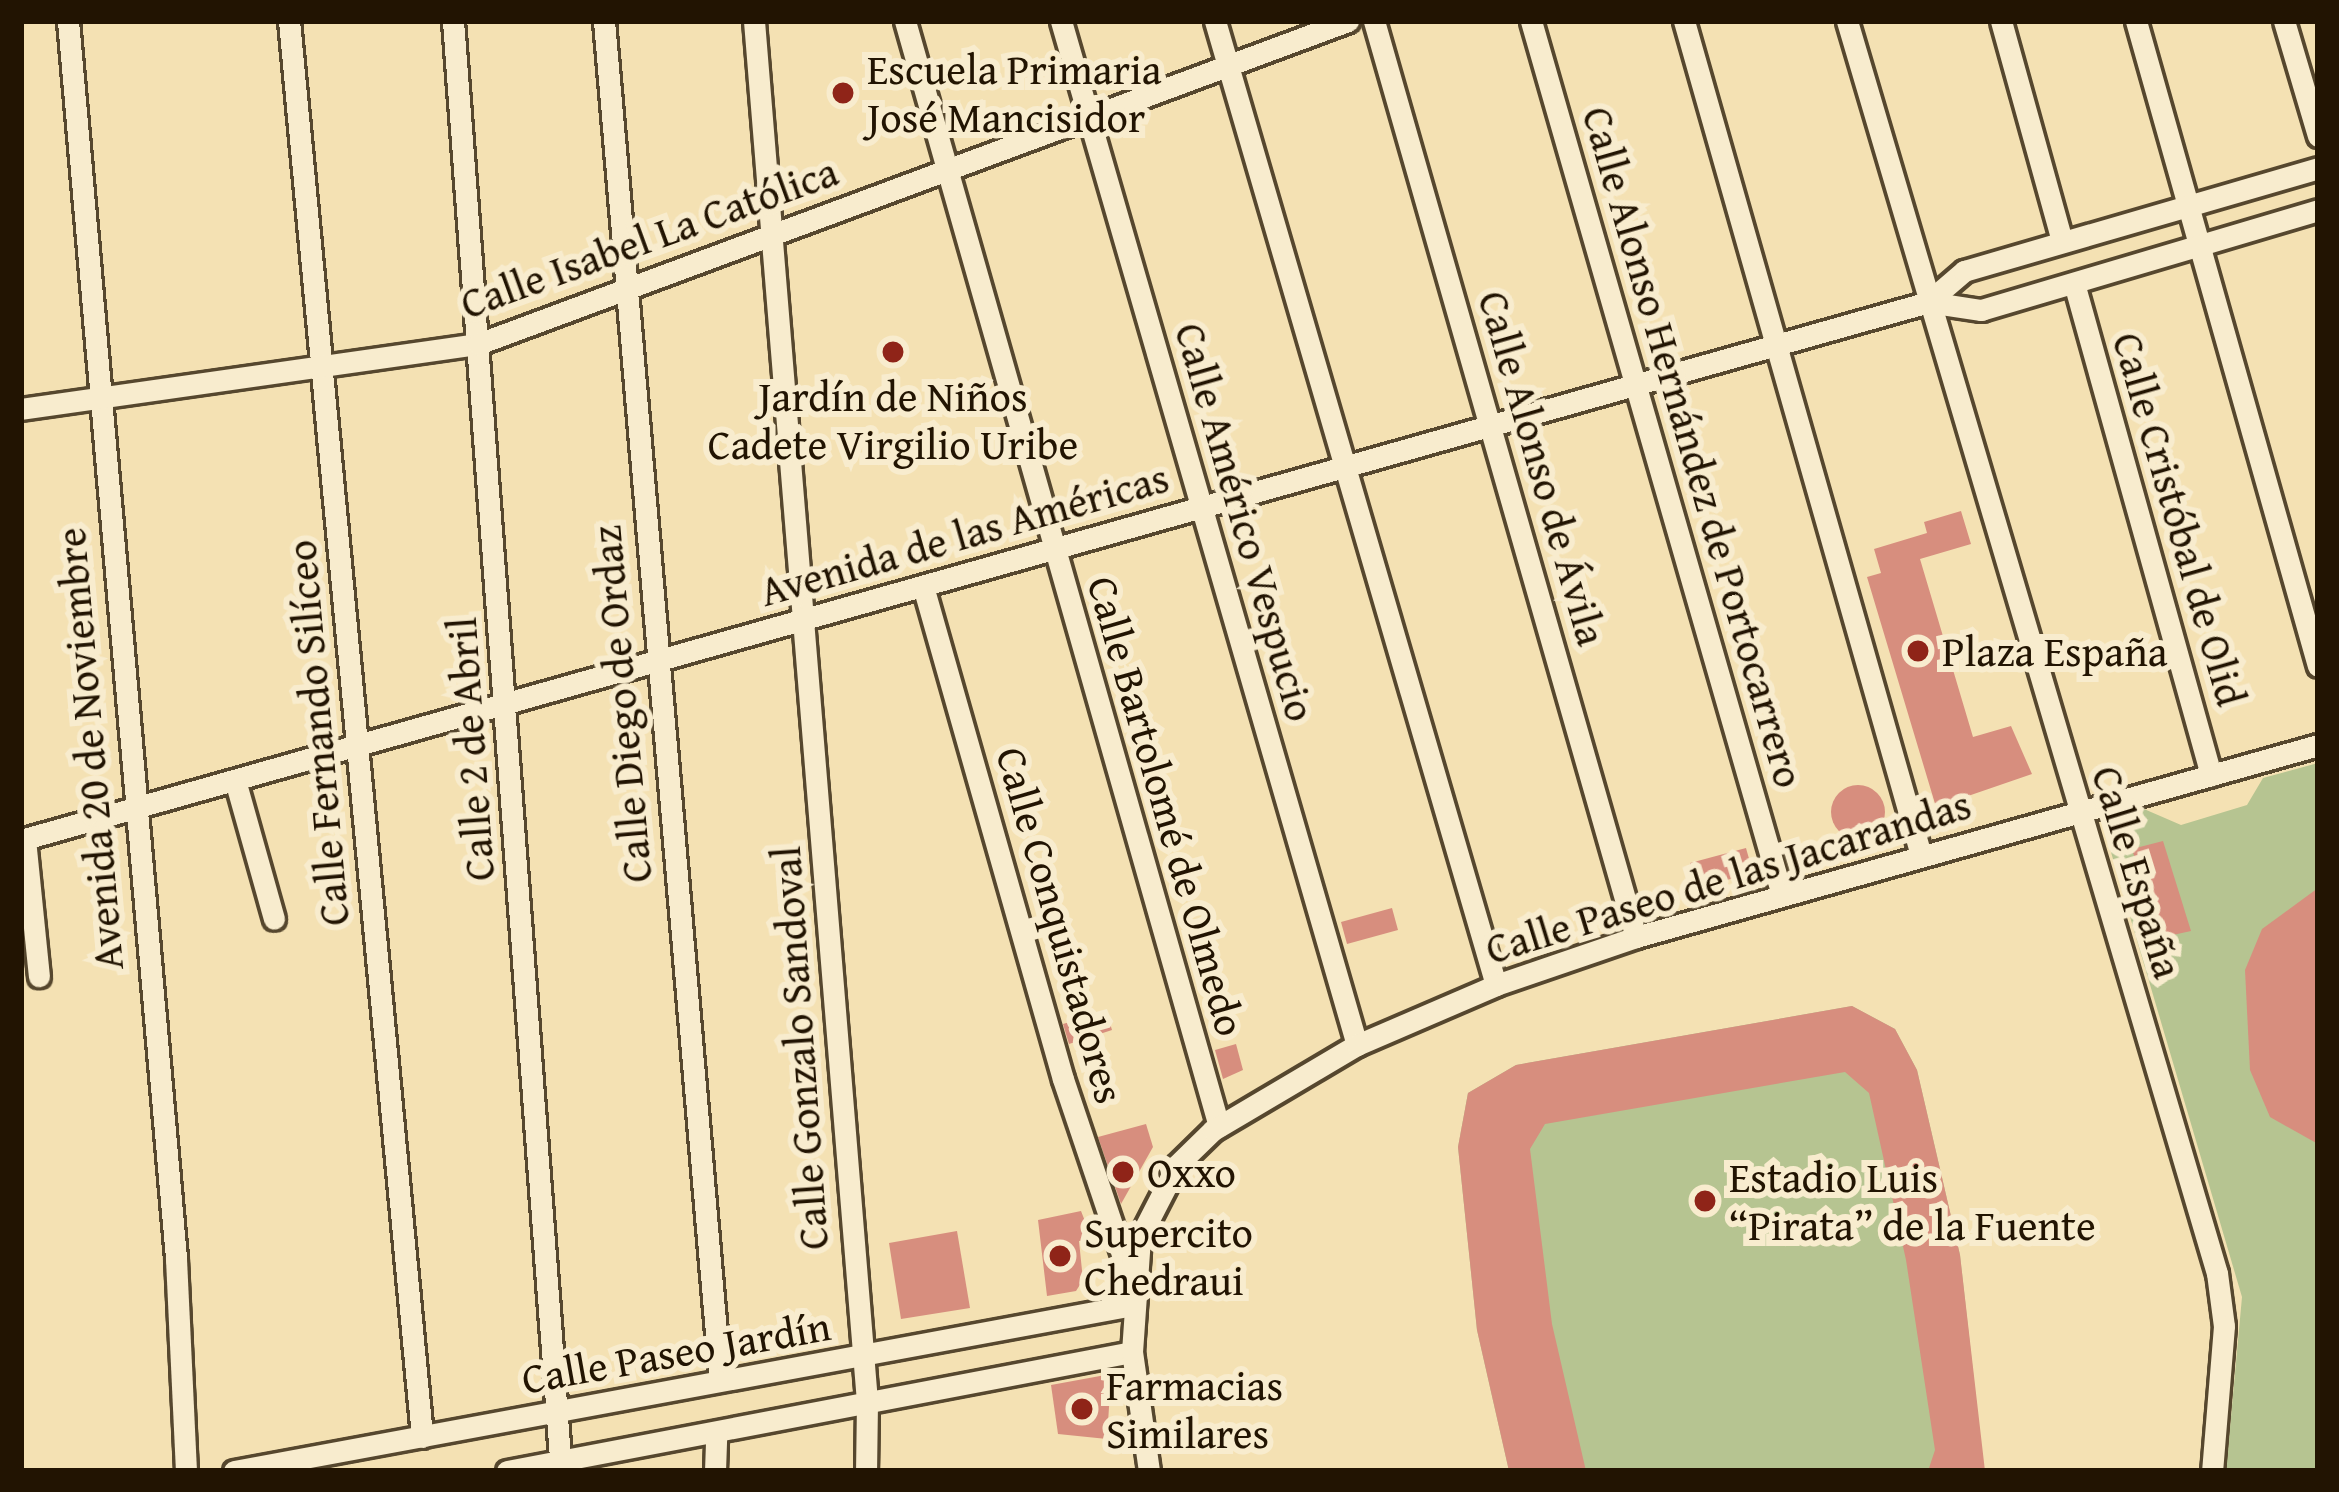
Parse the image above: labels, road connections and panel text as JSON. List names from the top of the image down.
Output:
{
  "streets": {
    "street": [
      "Calle Isabel La Católica",
      "Calle Alonso Hernández de Portocarrero",
      "Calle Alonso de Ávila",
      "Calle Cristóbal de Olid",
      "Calle Américo Vespucio",
      "Avenida de las Américas",
      "Calle Diego de Ordaz",
      "Calle Fernando Silíceo",
      "Avenida 20 de Noviembre",
      "Calle 2 de Abril",
      "Calle Bartolomé de Olmedo",
      "Calle España",
      "Calle Paseo de las Jacarandas",
      "Calle Conquistadores",
      "Calle Gonzalo Sandoval",
      "Calle Paseo Jardín"
    ]
  },
  "crossings": [
    ["Calle Isabel La Católica", "Calle Américo Vespucio"],
    ["Calle Isabel La Católica", "Calle Diego de Ordaz"],
    ["Calle Isabel La Católica", "Calle Fernando Silíceo"],
    ["Calle Isabel La Católica", "Avenida 20 de Noviembre"],
    ["Calle Isabel La Católica", "Calle 2 de Abril"],
    ["Calle Isabel La Católica", "Calle Bartolomé de Olmedo"],
    ["Calle Isabel La Católica", "Calle Gonzalo Sandoval"],
    ["Calle Alonso Hernández de Portocarrero", "Avenida de las Américas"],
    ["Calle Alonso Hernández de Portocarrero", "Calle Paseo de las Jacarandas"],
    ["Calle Alonso de Ávila", "Avenida de las Américas"],
    ["Calle Alonso de Ávila", "Calle Paseo de las Jacarandas"],
    ["Calle Cristóbal de Olid", "Avenida de las Américas"],
    ["Calle Cristóbal de Olid", "Calle Paseo de las Jacarandas"],
    ["Calle Américo Vespucio", "Avenida de las Américas"],
    ["Calle Américo Vespucio", "Calle Paseo de las Jacarandas"],
    ["Avenida de las Américas", "Calle Diego de Ordaz"],
    ["Avenida de las Américas", "Calle Fernando Silíceo"],
    ["Avenida de las Américas", "Avenida 20 de Noviembre"],
    ["Avenida de las Américas", "Calle 2 de Abril"],
    ["Avenida de las Américas", "Calle Bartolomé de Olmedo"],
    ["Avenida de las Américas", "Calle España"],
    ["Avenida de las Américas", "Calle Conquistadores"],
    ["Avenida de las Américas", "Calle Gonzalo Sandoval"],
    ["Calle Diego de Ordaz", "Calle Paseo Jardín"],
    ["Calle Fernando Silíceo", "Calle Paseo Jardín"],
    ["Calle 2 de Abril", "Calle Paseo Jardín"],
    ["Calle Bartolomé de Olmedo", "Calle Paseo de las Jacarandas"],
    ["Calle España", "Calle Paseo de las Jacarandas"],
    ["Calle Paseo de las Jacarandas", "Calle Conquistadores"],
    ["Calle Paseo de las Jacarandas", "Calle Paseo Jardín"],
    ["Calle Conquistadores", "Calle Paseo Jardín"],
    ["Calle Gonzalo Sandoval", "Calle Paseo Jardín"]
  ],
  "places": [
    "Escuela Primaria José Mancisidor",
    "Jardín de Niños Cadete Virgilio Uribe",
    "Plaza España",
    "Oxxo",
    "Estadio Luis “Pirata” de la Fuente",
    "Supercito Chedraui",
    "Farmacias Similares"
  ]
}
